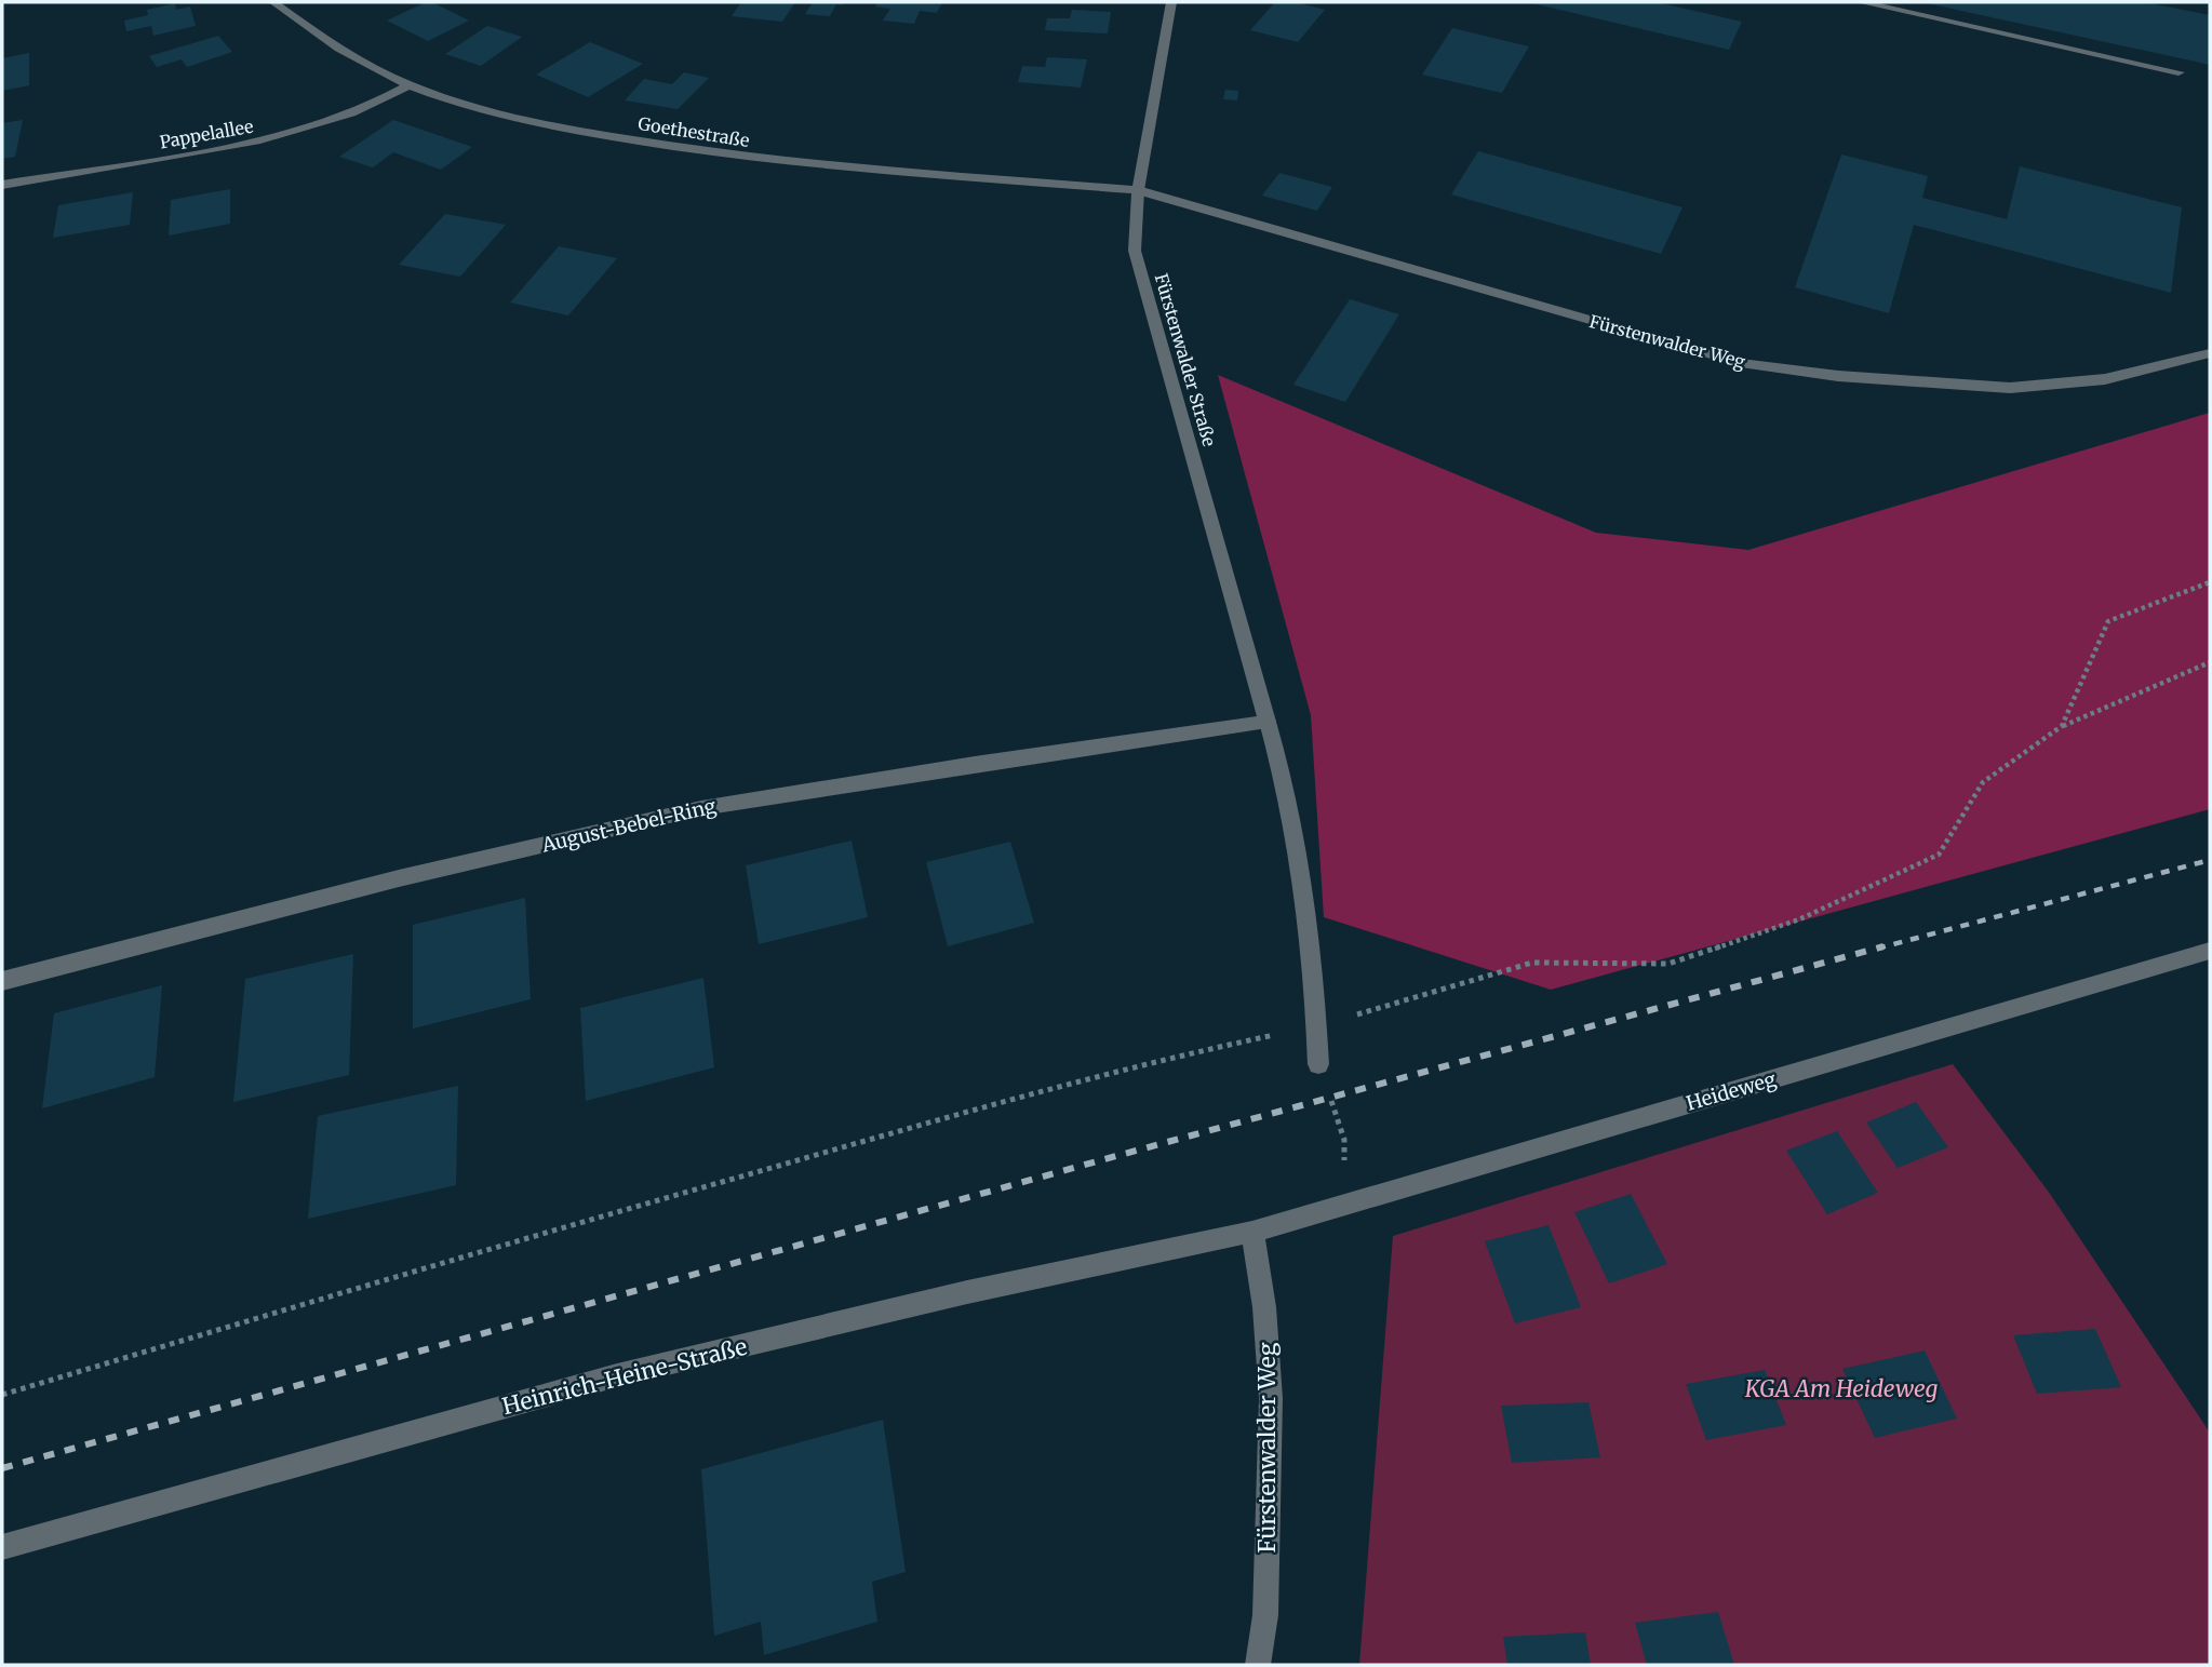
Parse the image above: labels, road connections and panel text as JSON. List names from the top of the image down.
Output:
{
  "streets": {
    "street": [
      "Goethestraße",
      "Pappelallee",
      "Fürstenwalder Weg",
      "Fürstenwalder Straße",
      "August-Bebel-Ring",
      "Heideweg",
      "Heinrich-Heine-Straße"
    ]
  },
  "crossings": [
    ["Goethestraße", "Pappelallee"],
    ["Goethestraße", "Fürstenwalder Weg"],
    ["Goethestraße", "Fürstenwalder Straße"],
    ["Fürstenwalder Weg", "Fürstenwalder Straße"],
    ["Fürstenwalder Weg", "Heideweg"],
    ["Fürstenwalder Weg", "Heinrich-Heine-Straße"],
    ["Fürstenwalder Straße", "August-Bebel-Ring"],
    ["Heideweg", "Heinrich-Heine-Straße"]
  ],
  "parks": ["KGA Am Heideweg"]
}
